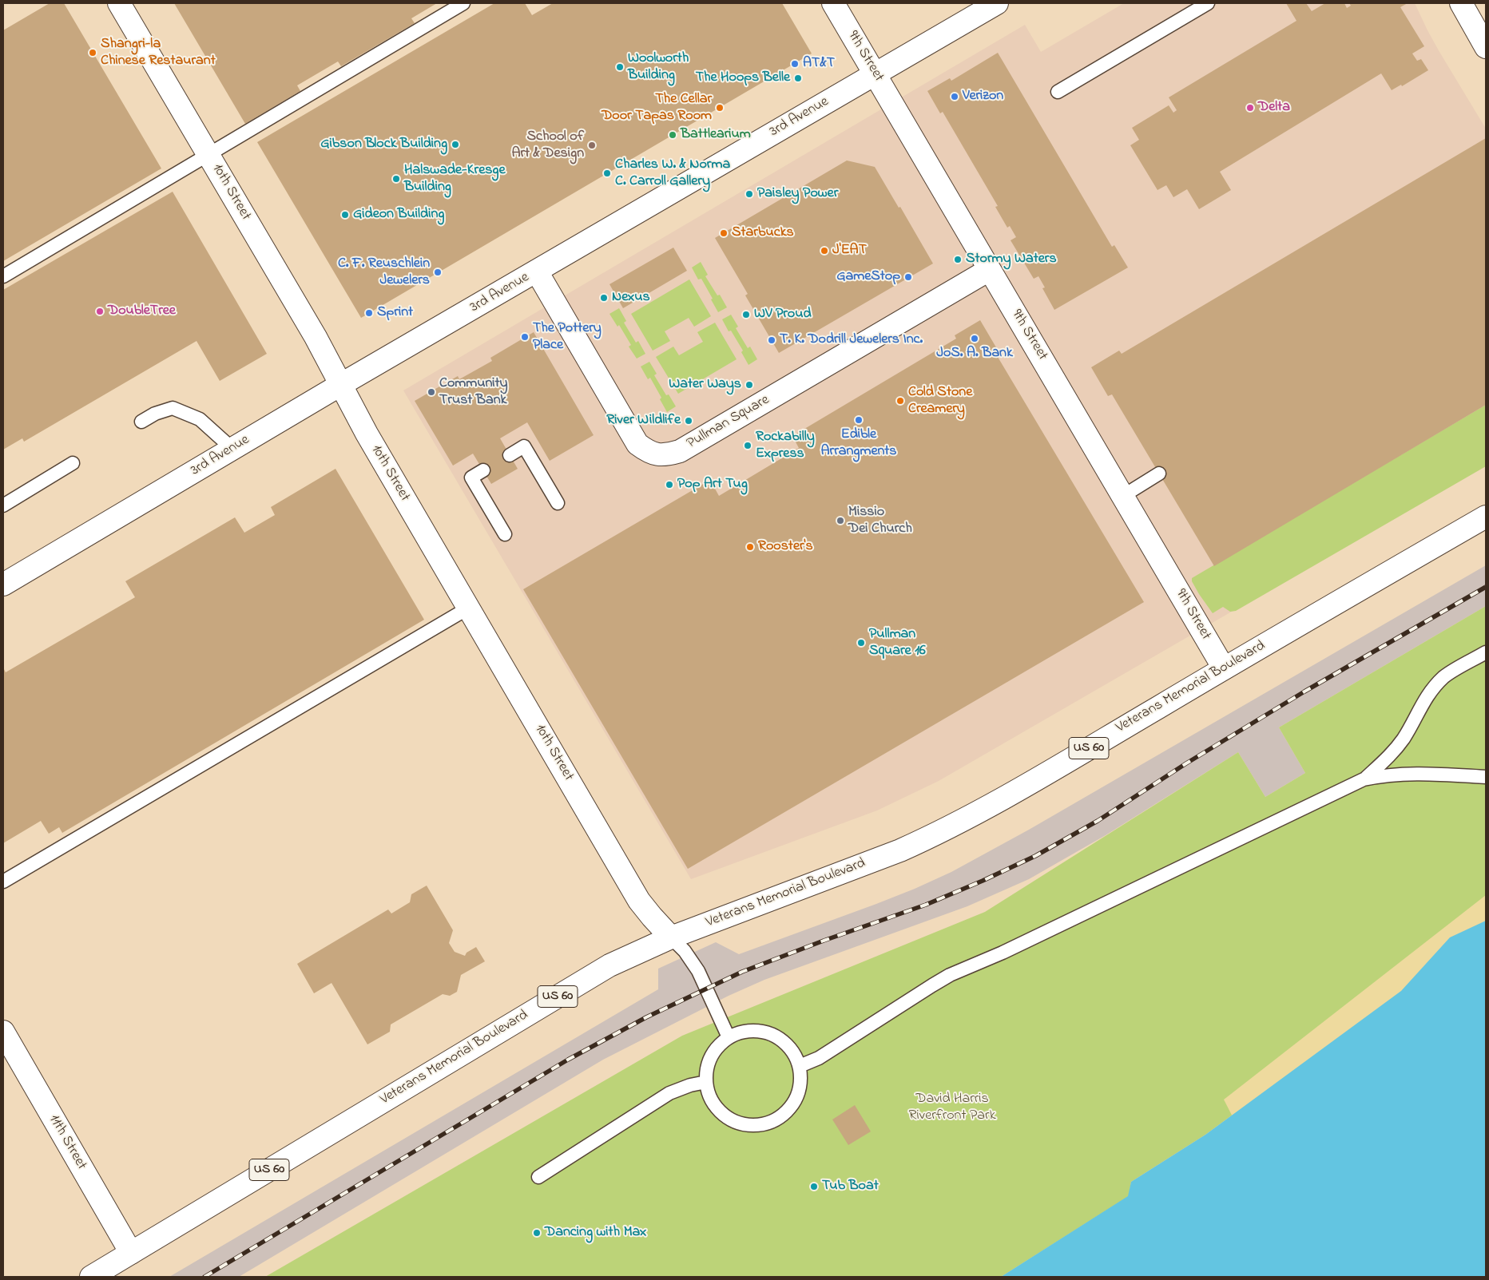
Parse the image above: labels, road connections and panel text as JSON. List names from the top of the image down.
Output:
{
  "streets": {
    "street": [
      "9th Street",
      "3rd Avenue",
      "10th Street",
      "Pullman Square",
      "Veterans Memorial Boulevard",
      "US 60",
      "11th Street"
    ]
  },
  "crossings": [
    ["9th Street", "3rd Avenue"],
    ["9th Street", "Pullman Square"],
    ["9th Street", "Veterans Memorial Boulevard"],
    ["3rd Avenue", "10th Street"],
    ["3rd Avenue", "Pullman Square"],
    ["10th Street", "Veterans Memorial Boulevard"],
    ["Veterans Memorial Boulevard", "11th Street"]
  ],
  "parks": ["David Harris Riverfront Park"],
  "places": [
    "Shangri-la Chinese Restaurant",
    "AT&T",
    "Woolworth Building",
    "The Hoops Belle",
    "Verizon",
    "The Cellar Door Tapas Room",
    "Delta",
    "Battlearium",
    "Gibson Block Building",
    "School of Art & Design",
    "Charles W. & Norma C. Carroll Gallery",
    "Halswade-Kresge Building",
    "Paisley Power",
    "Gideon Building",
    "Starbucks",
    "J'EAT",
    "Stormy Waters",
    "C. F. Reuschlein Jewelers",
    "GameStop",
    "Nexus",
    "DoubleTree",
    "Sprint",
    "WV Proud",
    "The Pottery Place",
    "JoS. A. Bank",
    "T. K. Dodrill Jewelers Inc.",
    "Water Ways",
    "Community Trust Bank",
    "Cold Stone Creamery",
    "Edible Arrangments",
    "River Wildlife",
    "Rockabilly Express",
    "Pop Art Tug",
    "Missio Dei Church",
    "Rooster's",
    "Pullman Square 16",
    "Tub Boat",
    "Dancing with Max"
  ]
}
